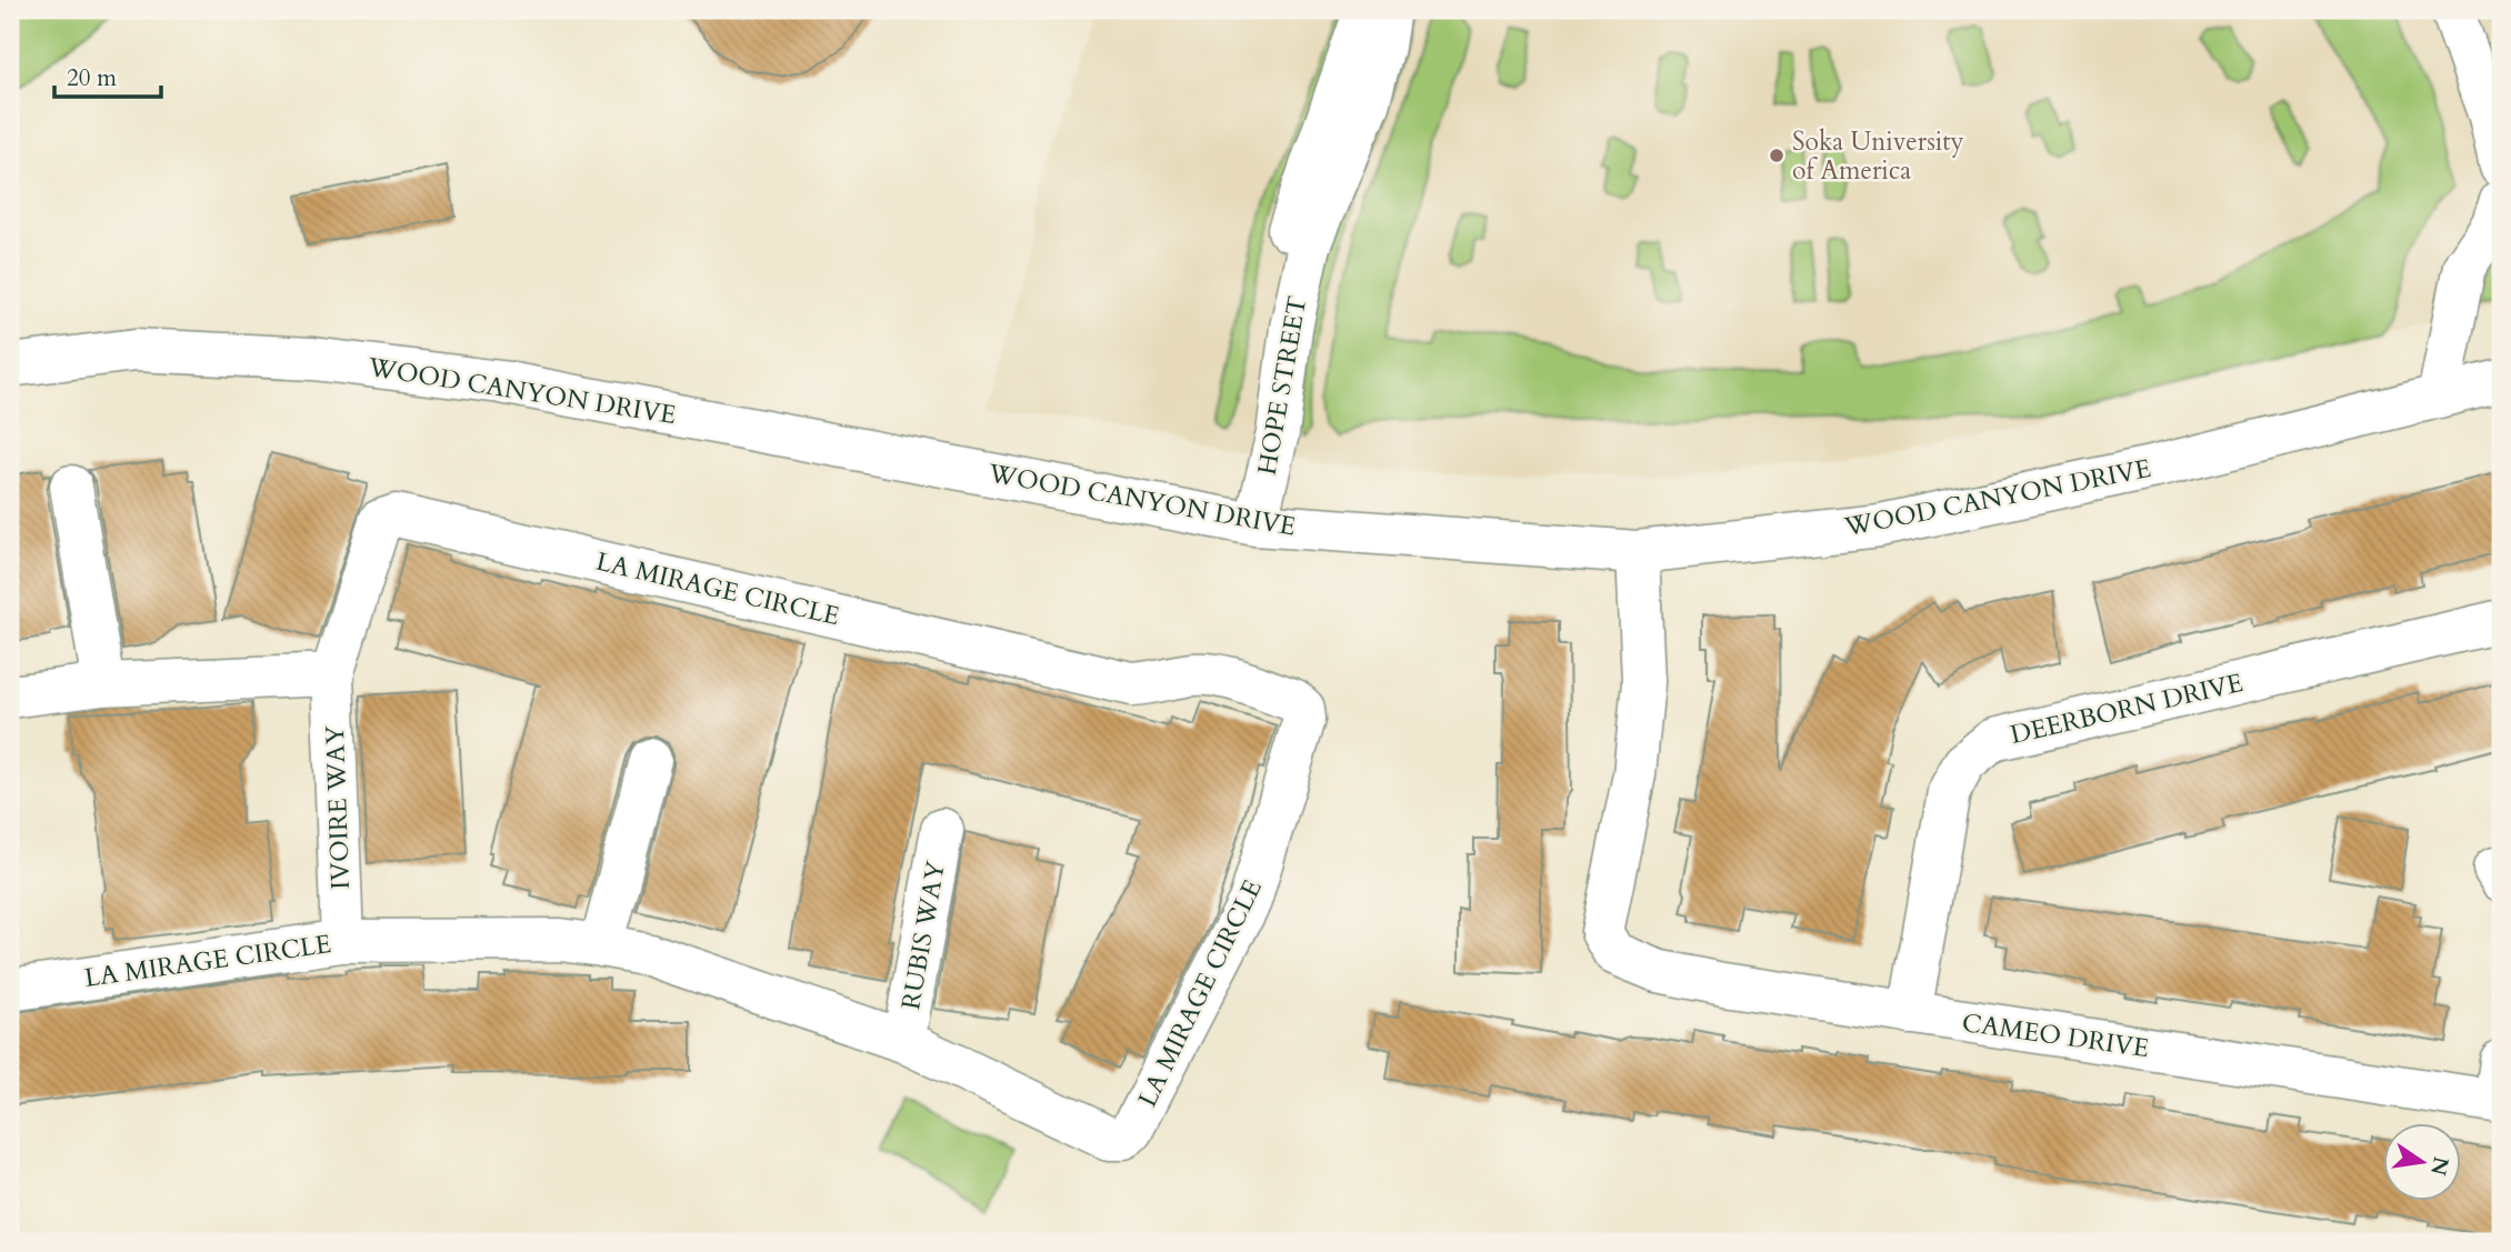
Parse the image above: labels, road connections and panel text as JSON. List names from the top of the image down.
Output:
{
  "streets": {
    "street": [
      "HOPE STREET",
      "WOOD CANYON DRIVE",
      "LA MIRAGE CIRCLE",
      "DEERBORN DRIVE",
      "IVOIRE WAY",
      "RUBIS WAY",
      "CAMEO DRIVE"
    ]
  },
  "crossings": [
    ["HOPE STREET", "WOOD CANYON DRIVE"],
    ["WOOD CANYON DRIVE", "CAMEO DRIVE"],
    ["LA MIRAGE CIRCLE", "IVOIRE WAY"],
    ["LA MIRAGE CIRCLE", "RUBIS WAY"],
    ["DEERBORN DRIVE", "CAMEO DRIVE"]
  ],
  "places": ["Soka University of America"],
  "scale_bar": "20 m",
  "north": "right"
}
